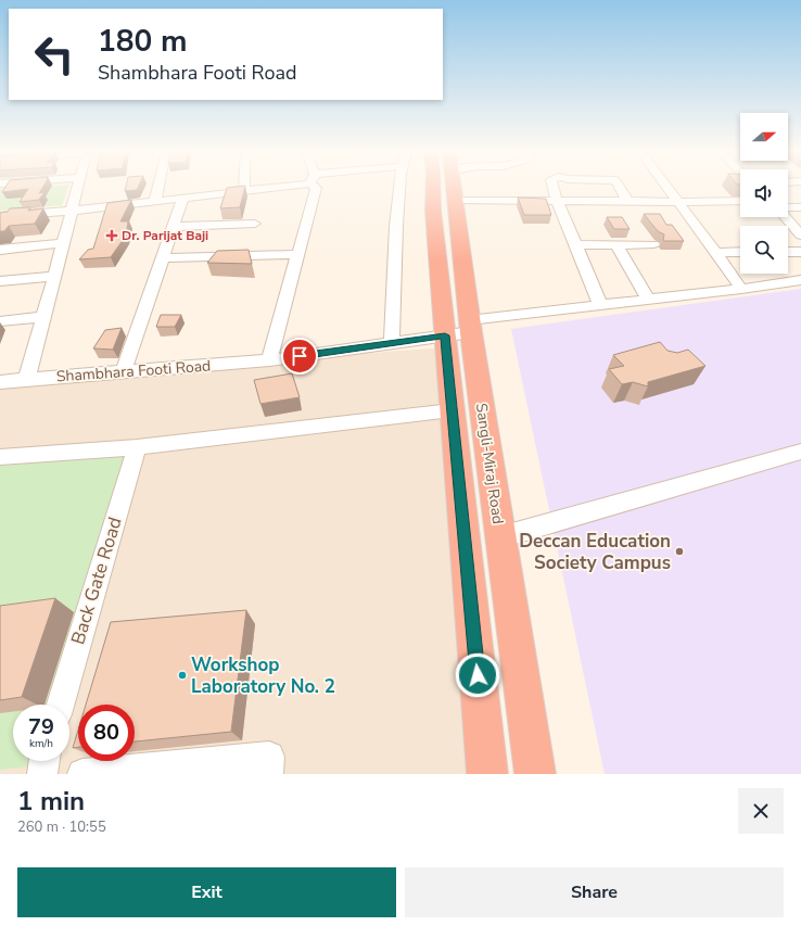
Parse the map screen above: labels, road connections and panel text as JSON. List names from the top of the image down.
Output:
{
  "streets": {
    "highway": ["Sangli-Miraj Road"],
    "street": ["Shambhara Footi Road", "Back Gate Road"]
  },
  "crossings": [
    ["Shambhara Footi Road", "Sangli-Miraj Road"]
  ],
  "places": {
    "health": ["Dr. Parijat Baji"],
    "other": ["Deccan Education Society Campus", "Workshop Laboratory No. 2"]
  },
  "north": "right",
  "page": {
    "turn": ["180 m", "Shambhara Footi Road"],
    "speed": "79 km/h",
    "limit": "80",
    "heading": ["1 min", "260 m · 10:55"],
    "buttons": ["Exit", "Share"]
  }
}
